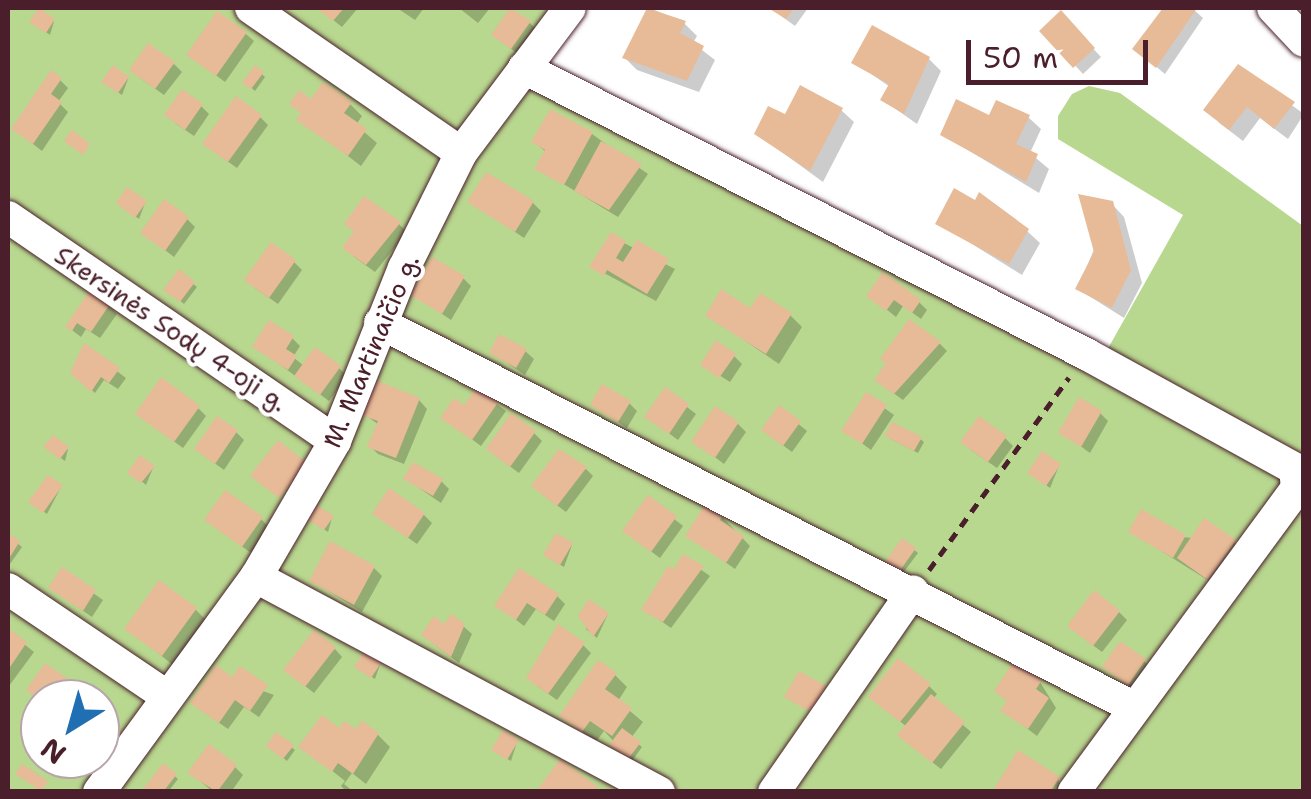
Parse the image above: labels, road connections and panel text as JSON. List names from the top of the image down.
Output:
{
  "streets": {
    "street": ["Skersinės Sodų 4-oji g.", "M. Martinaičio g."]
  },
  "crossings": [
    ["Skersinės Sodų 4-oji g.", "M. Martinaičio g."]
  ],
  "scale_bar": "50 m",
  "north": "bottom left"
}
